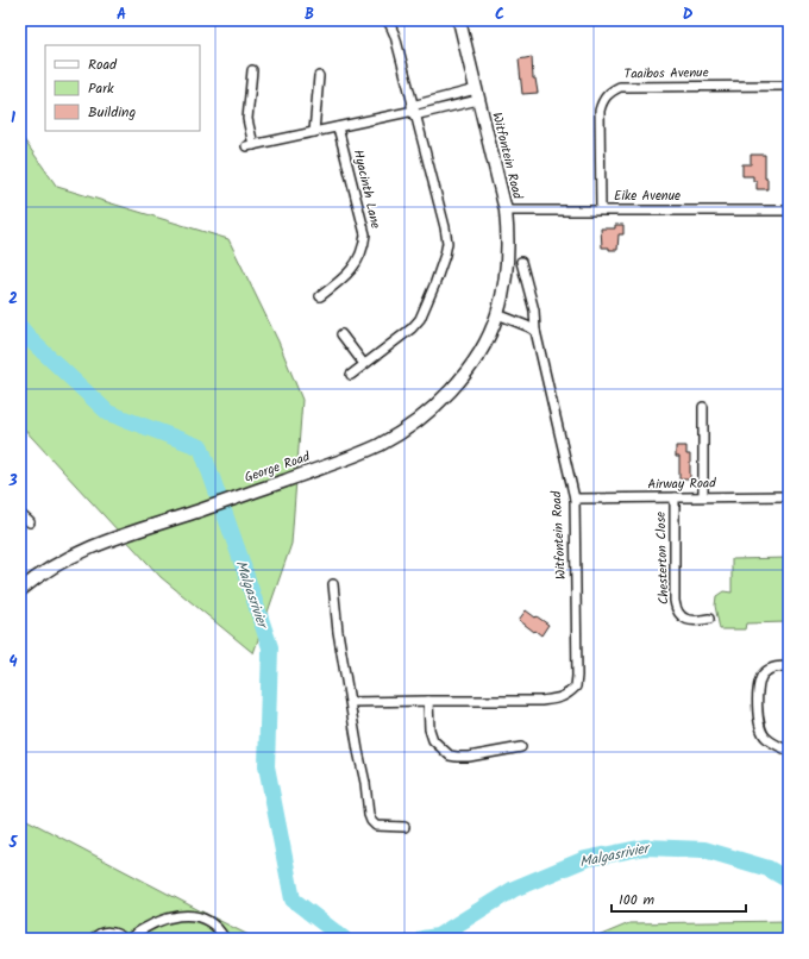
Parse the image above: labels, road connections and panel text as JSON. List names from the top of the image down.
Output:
{
  "streets": {
    "main road": ["Witfontein Road", "George Road"],
    "street": [
      "Taaibos Avenue",
      "Hyacinth Lane",
      "Eike Avenue",
      "Airway Road",
      "Chesterton Close"
    ]
  },
  "crossings": [
    ["Taaibos Avenue", "Eike Avenue"],
    ["Witfontein Road", "Eike Avenue"],
    ["Witfontein Road", "George Road"],
    ["Witfontein Road", "Airway Road"],
    ["Airway Road", "Chesterton Close"]
  ],
  "water": ["Malgasrivier"],
  "legend": ["Road", "Park", "Building"],
  "scale_bar": "100 m",
  "grid": {
    "columns": [
      "A",
      "B",
      "C",
      "D"
    ],
    "rows": [
      "1",
      "2",
      "3",
      "4",
      "5"
    ]
  }
}
